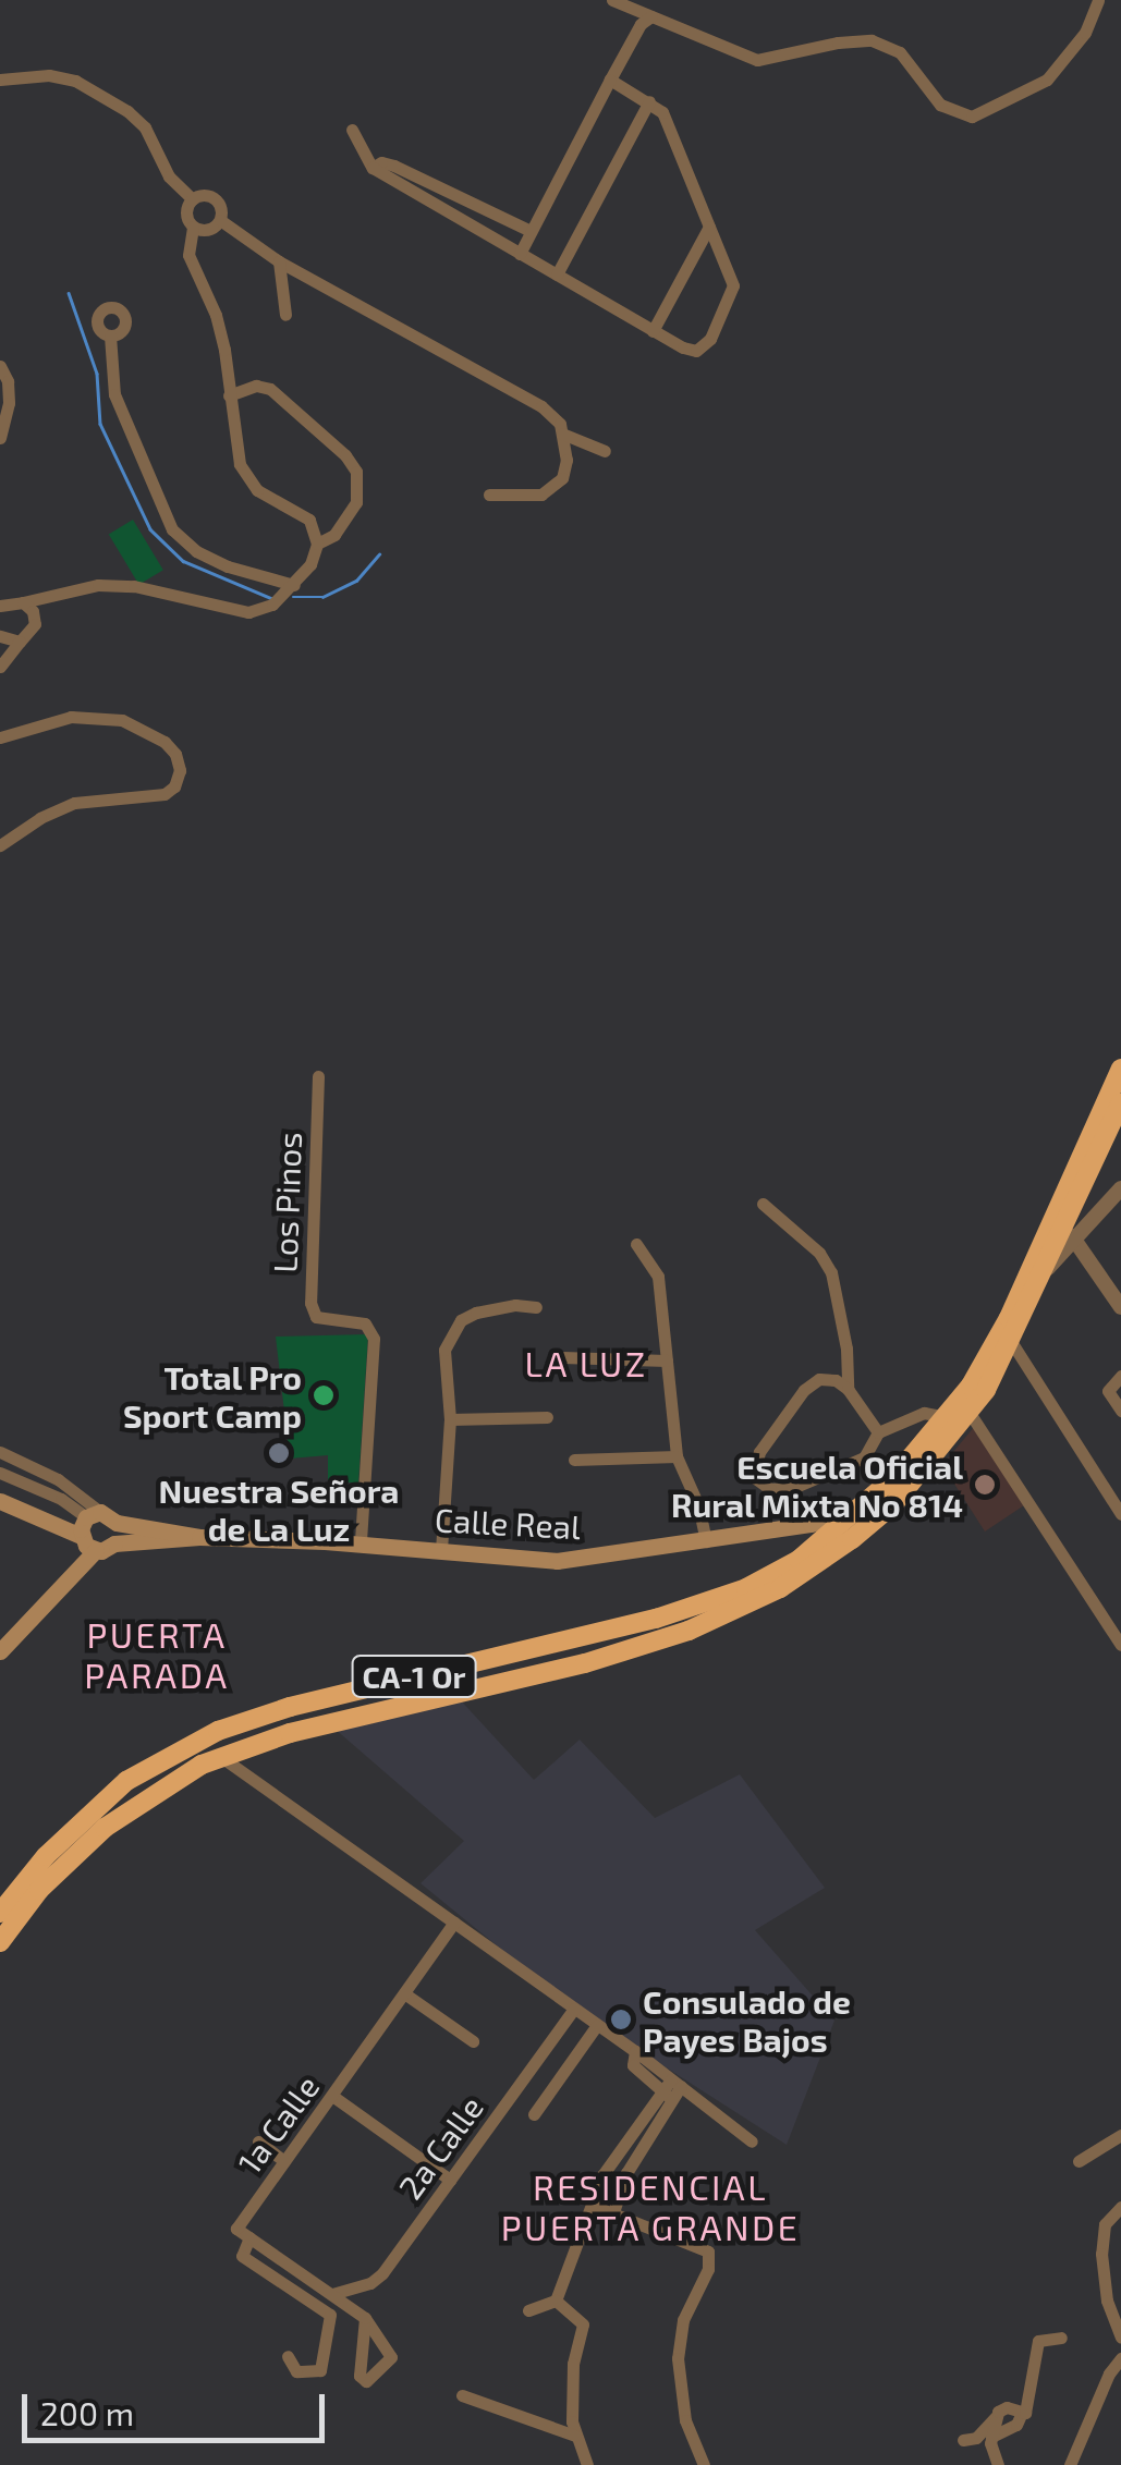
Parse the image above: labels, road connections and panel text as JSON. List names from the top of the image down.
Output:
{
  "streets": {
    "highway": ["CA-1 Or"],
    "main road": ["Calle Real"],
    "street": ["Los Pinos", "1a Calle", "2a Calle"]
  },
  "crossings": [
    ["Los Pinos", "Calle Real"],
    ["Calle Real", "CA-1 Or"]
  ],
  "districts": ["LA LUZ", "PUERTA PARADA", "RESIDENCIAL PUERTA GRANDE"],
  "places": [
    "Total Pro Sport Camp",
    "Nuestra Señora de La Luz",
    "Escuela Oficial Rural Mixta No 814",
    "Consulado de Payes Bajos"
  ],
  "scale_bar": "200 m"
}
